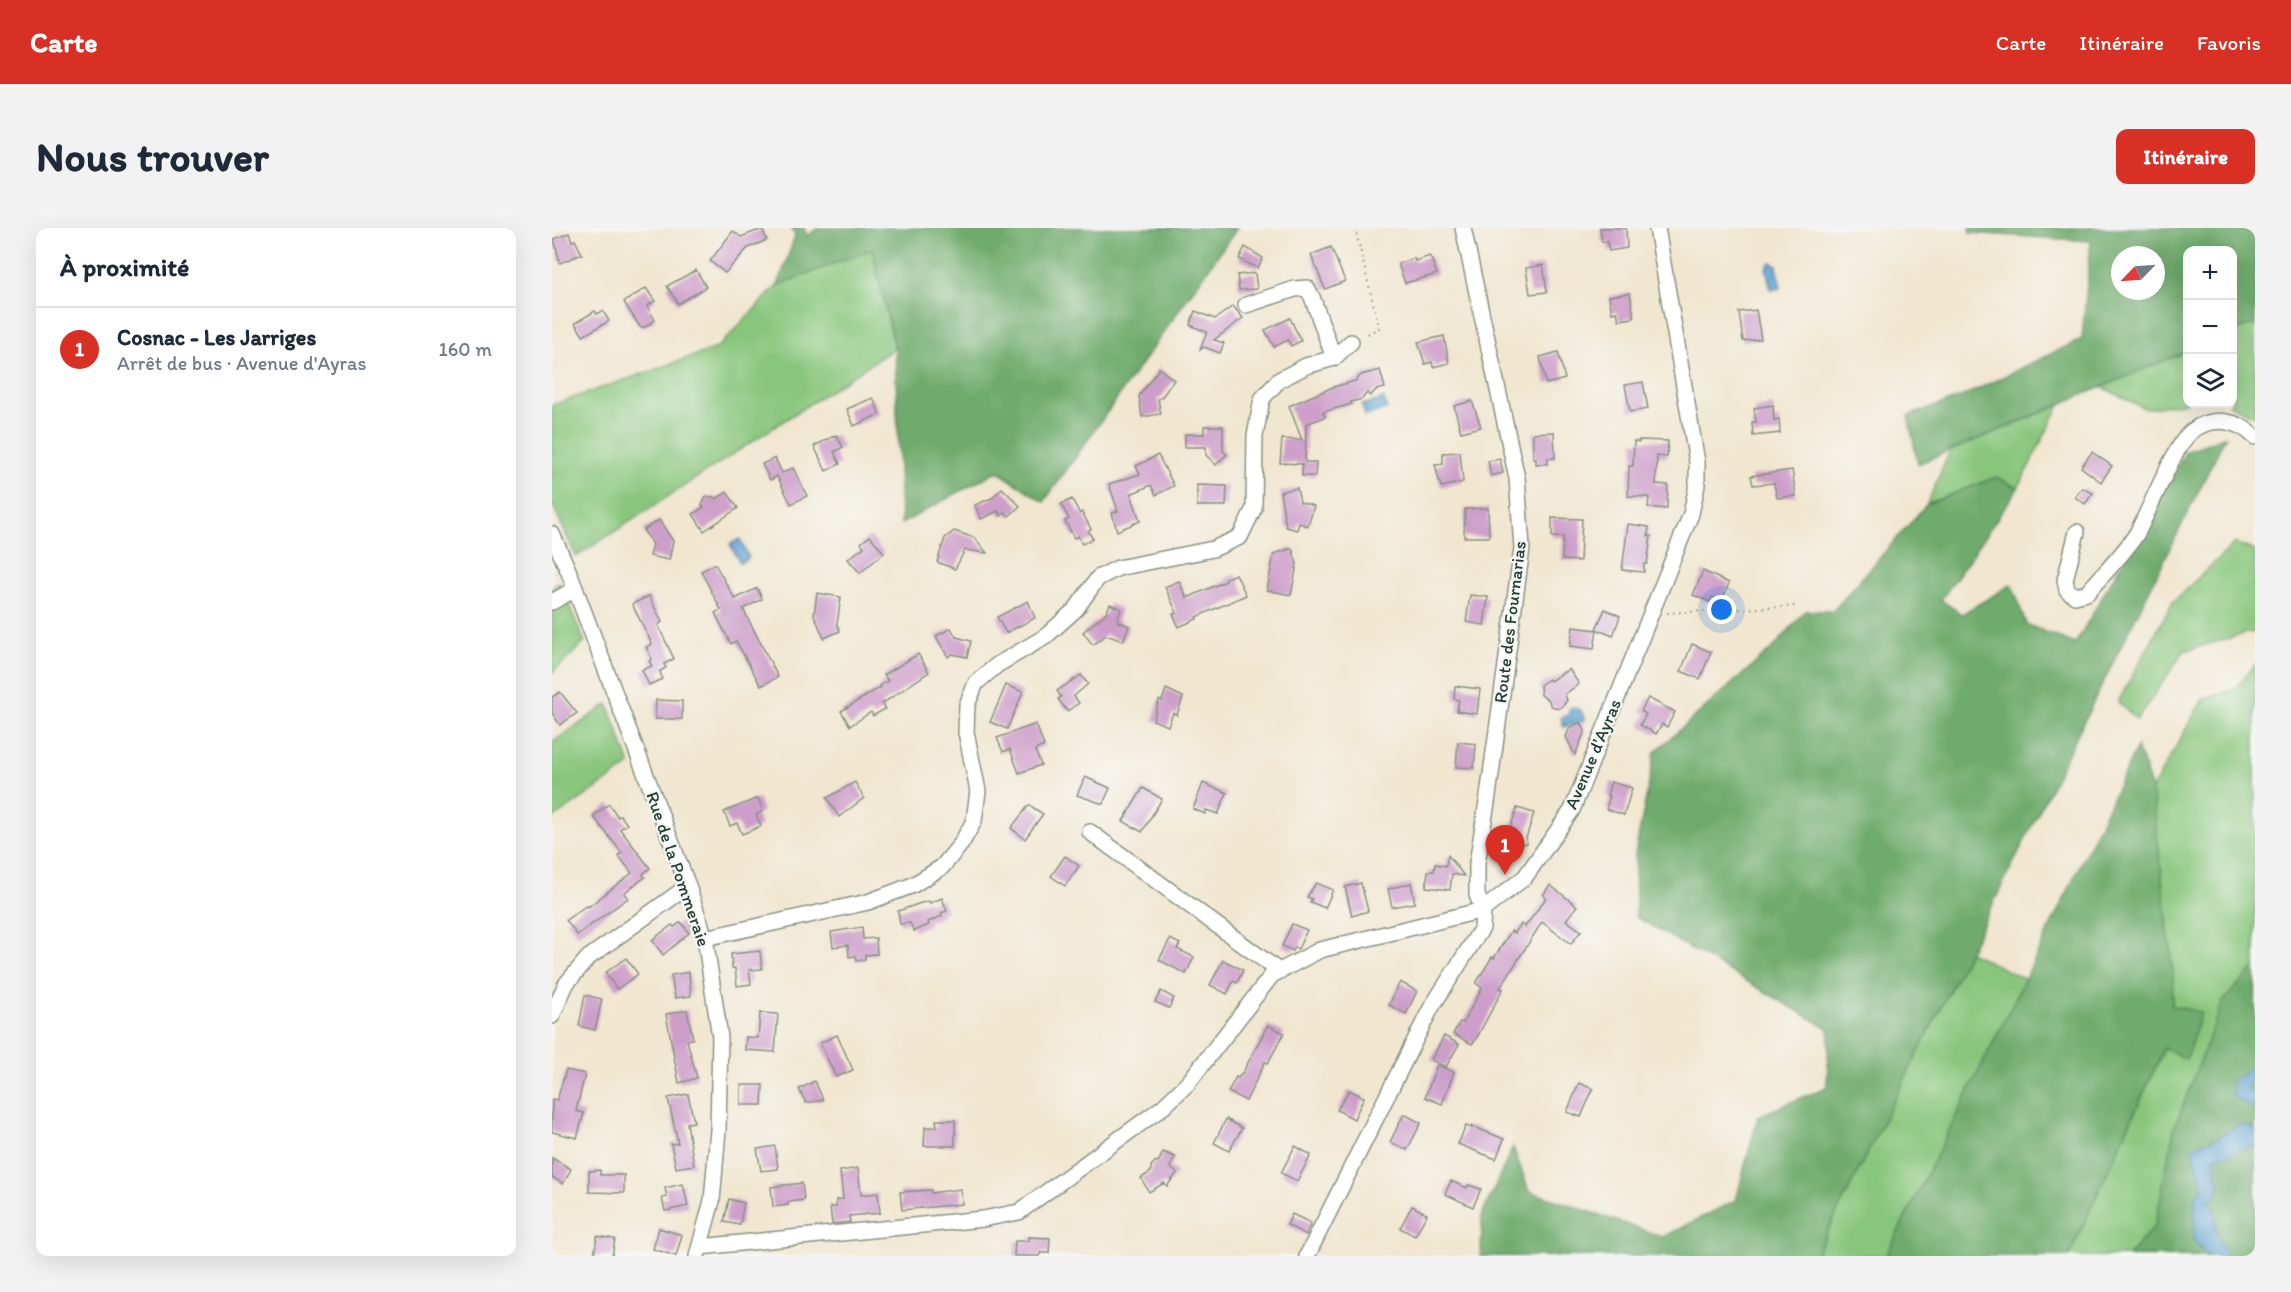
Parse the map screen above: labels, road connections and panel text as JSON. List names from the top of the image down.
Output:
{
  "streets": {
    "street": ["Route des Fournarias", "Avenue d'Ayras", "Rue de la Pommeraie"]
  },
  "crossings": [
    ["Route des Fournarias", "Avenue d'Ayras"]
  ],
  "north": "bottom left",
  "page": {
    "header": "Carte",
    "nav": ["Carte", "Itinéraire", "Favoris"],
    "buttons": "Itinéraire",
    "title": "Nous trouver",
    "heading": "À proximité",
    "map_buttons": ["+", "−"],
    "list": [
      {
        "mark": "1",
        "name": "Cosnac - Les Jarriges",
        "note": "Arrêt de bus · Avenue d'Ayras",
        "value": "160 m"
      }
    ],
    "pins": "1"
  }
}
